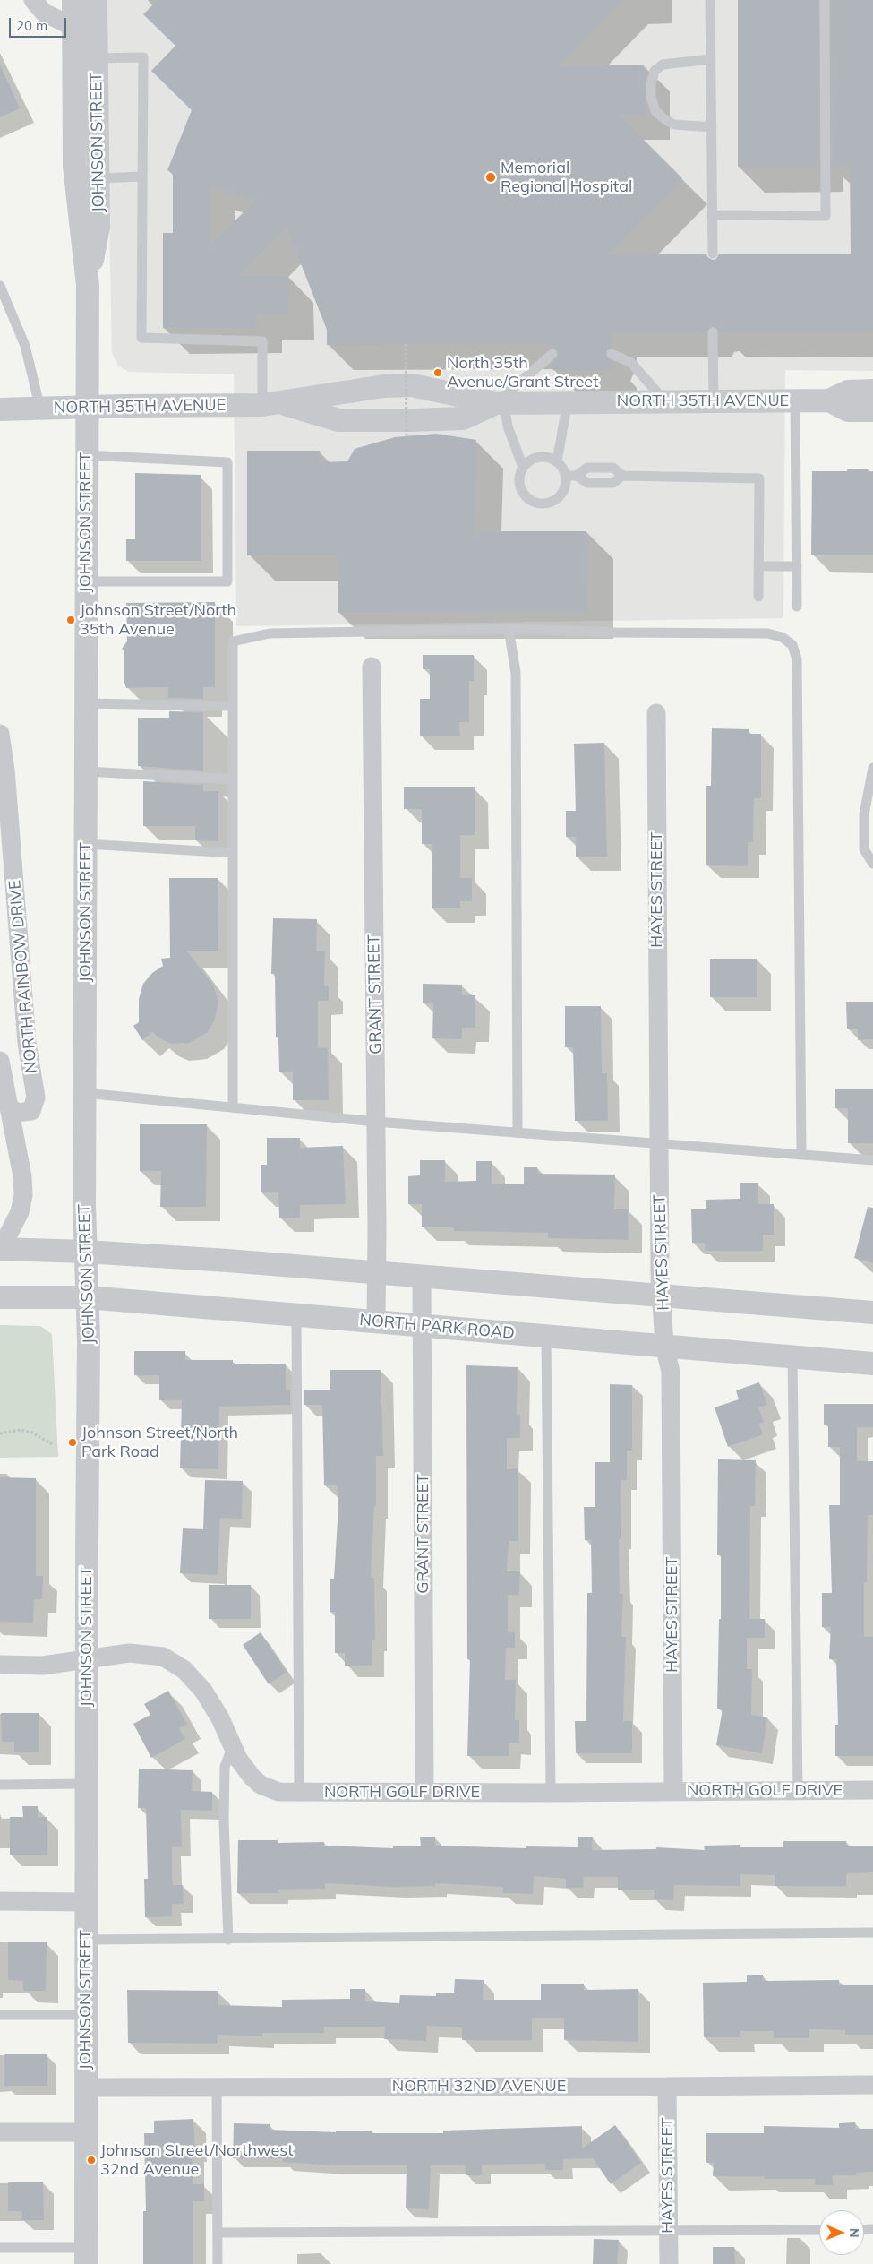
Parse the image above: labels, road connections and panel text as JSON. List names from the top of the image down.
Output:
{
  "streets": {
    "street": [
      "JOHNSON STREET",
      "NORTH 35TH AVENUE",
      "HAYES STREET",
      "NORTH RAINBOW DRIVE",
      "GRANT STREET",
      "NORTH PARK ROAD",
      "NORTH GOLF DRIVE",
      "NORTH 32ND AVENUE"
    ]
  },
  "crossings": [
    ["JOHNSON STREET", "NORTH 35TH AVENUE"],
    ["JOHNSON STREET", "NORTH PARK ROAD"],
    ["JOHNSON STREET", "NORTH GOLF DRIVE"],
    ["JOHNSON STREET", "NORTH 32ND AVENUE"],
    ["HAYES STREET", "NORTH PARK ROAD"],
    ["HAYES STREET", "NORTH GOLF DRIVE"],
    ["HAYES STREET", "NORTH 32ND AVENUE"],
    ["GRANT STREET", "NORTH PARK ROAD"],
    ["GRANT STREET", "NORTH GOLF DRIVE"]
  ],
  "places": [
    "Memorial Regional Hospital",
    "North 35th Avenue/Grant Street",
    "Johnson Street/North 35th Avenue",
    "Johnson Street/North Park Road",
    "Johnson Street/Northwest 32nd Avenue"
  ],
  "scale_bar": "20 m",
  "north": "right"
}
